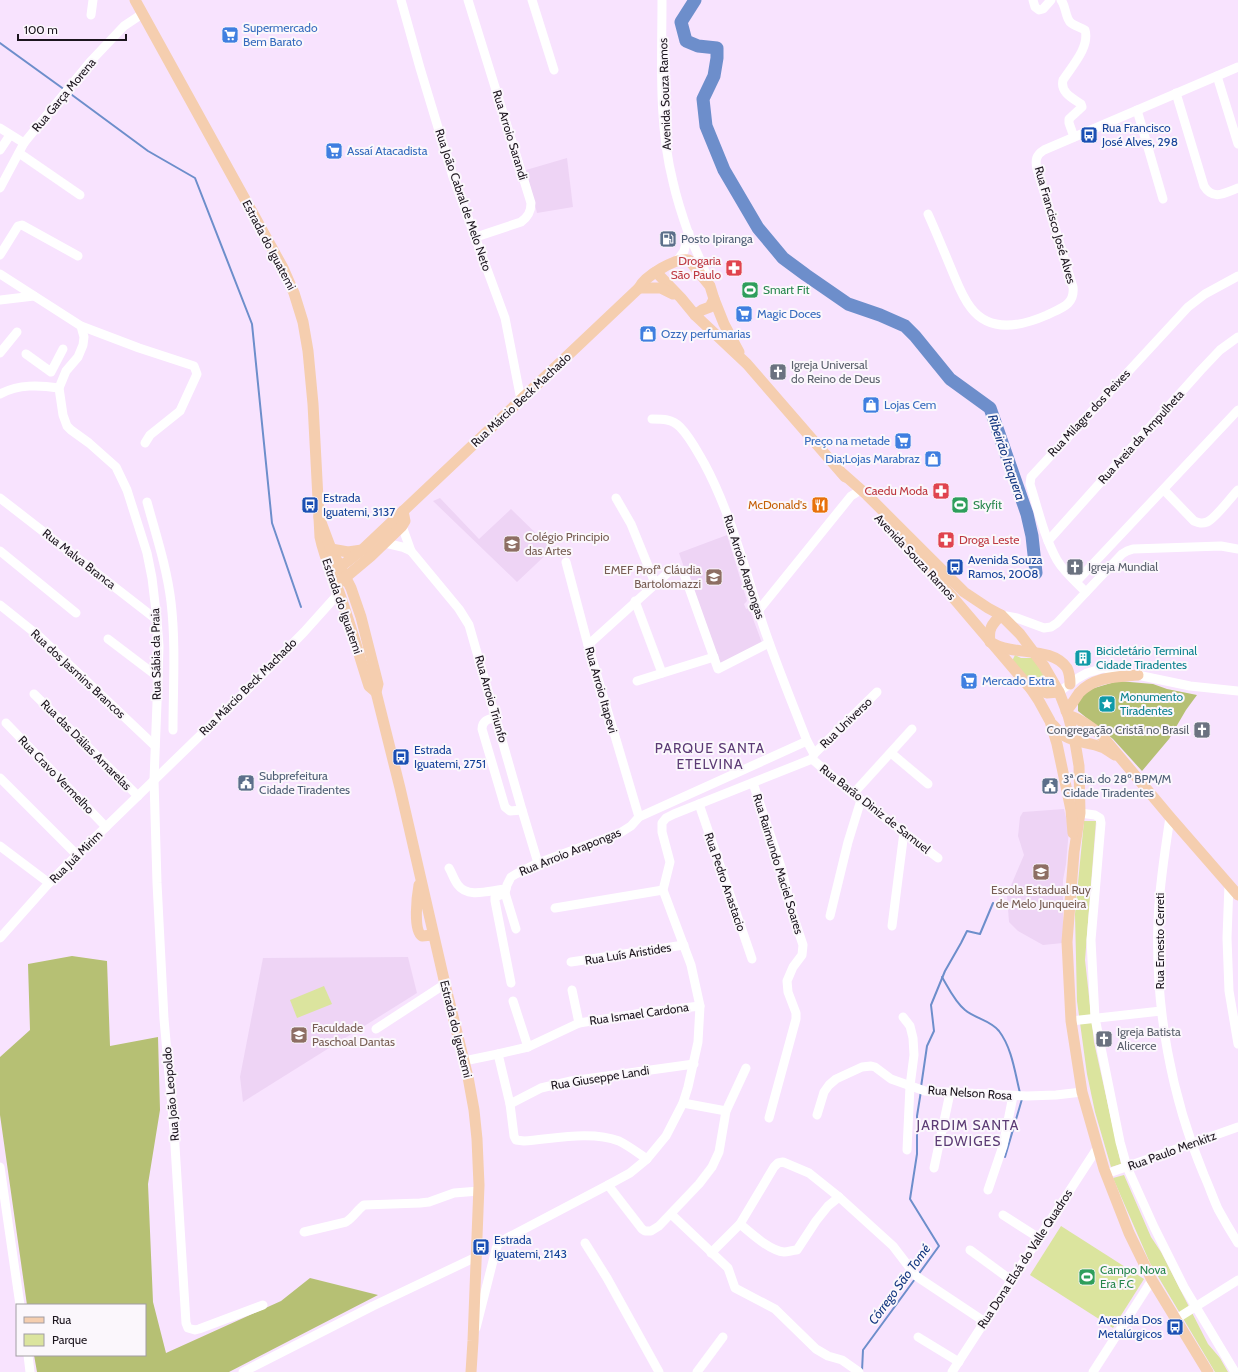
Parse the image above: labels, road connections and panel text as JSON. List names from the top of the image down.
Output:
{
  "streets": {
    "main road": ["Avenida Souza Ramos", "Estrada do Iguatemi", "Rua Márcio Beck Machado"],
    "street": [
      "Rua Garça Morena",
      "Rua Arroio Sarandi",
      "Rua João Cabral de Melo Neto",
      "Rua Francisco José Alves",
      "Rua Milagre dos Peixes",
      "Rua Areia da Ampulheta",
      "Rua Malva Branca",
      "Rua Arroio Arapongas",
      "Rua Sábia da Praia",
      "Rua dos Jasmins Brancos",
      "Rua Arroio Itapevi",
      "Rua Arroio Triunfo",
      "Rua Universo",
      "Rua das Dálias Amarelas",
      "Rua Cravo Vermelho",
      "Rua Barão Diniz de Samuel",
      "Rua Juá Mirim",
      "Rua Raimundo Maciel Soares",
      "Rua Pedro Anastacio",
      "Rua Ernesto Cerreti",
      "Rua Luís Aristides",
      "Rua Ismael Cardona",
      "Rua Giuseppe Landi",
      "Rua Nelson Rosa",
      "Rua João Leopoldo",
      "Rua Paulo Menkitz",
      "Rua Dona Eloá do Valle Quadros"
    ]
  },
  "crossings": [
    ["Avenida Souza Ramos", "Rua Márcio Beck Machado"],
    ["Rua Garça Morena", "Estrada do Iguatemi"],
    ["Rua Arroio Sarandi", "Rua João Cabral de Melo Neto"],
    ["Rua João Cabral de Melo Neto", "Rua Márcio Beck Machado"],
    ["Estrada do Iguatemi", "Rua Márcio Beck Machado"],
    ["Estrada do Iguatemi", "Rua Ismael Cardona"],
    ["Rua Márcio Beck Machado", "Rua Sábia da Praia"],
    ["Rua Márcio Beck Machado", "Rua Arroio Triunfo"],
    ["Rua Márcio Beck Machado", "Rua Juá Mirim"],
    ["Rua Márcio Beck Machado", "Rua João Leopoldo"],
    ["Rua Milagre dos Peixes", "Rua Areia da Ampulheta"],
    ["Rua Malva Branca", "Rua Sábia da Praia"],
    ["Rua Arroio Arapongas", "Rua Arroio Itapevi"],
    ["Rua Arroio Arapongas", "Rua Arroio Triunfo"],
    ["Rua Arroio Arapongas", "Rua Universo"],
    ["Rua Arroio Arapongas", "Rua Barão Diniz de Samuel"],
    ["Rua Sábia da Praia", "Rua dos Jasmins Brancos"],
    ["Rua Sábia da Praia", "Rua Juá Mirim"],
    ["Rua Sábia da Praia", "Rua João Leopoldo"],
    ["Rua Universo", "Rua Barão Diniz de Samuel"],
    ["Rua das Dálias Amarelas", "Rua Juá Mirim"],
    ["Rua Cravo Vermelho", "Rua Juá Mirim"],
    ["Rua Juá Mirim", "Rua João Leopoldo"],
    ["Rua Ernesto Cerreti", "Rua Paulo Menkitz"]
  ],
  "districts": ["PARQUE SANTA ETELVINA", "JARDIM SANTA EDWIGES"],
  "water": ["Ribeirão Itaquera", "Córrego São Tomé"],
  "places": {
    "supermarket": [
      "Supermercado Bem Barato",
      "Assaí Atacadista",
      "Magic Doces",
      "Preço na metade",
      "Mercado Extra"
    ],
    "bus stop": [
      "Rua Francisco José Alves, 298",
      "Estrada Iguatemi, 3137",
      "Avenida Souza Ramos, 2008",
      "Estrada Iguatemi, 2751",
      "Estrada Iguatemi, 2143",
      "Avenida Dos Metalúrgicos"
    ],
    "fuel station": ["Posto Ipiranga"],
    "pharmacy": ["Drogaria São Paulo", "Caedu Moda", "Droga Leste"],
    "sports": ["Smart Fit", "Skyfit", "Campo Nova Era F.C"],
    "shop": ["Ozzy perfumarias", "Lojas Cem", "Dia;Lojas Marabraz"],
    "church": [
      "Igreja Universal do Reino de Deus",
      "Igreja Mundial",
      "Congregação Cristã no Brasil",
      "Igreja Batista Alicerce"
    ],
    "restaurant": ["McDonald's"],
    "school or university": [
      "Colégio Principio das Artes",
      "EMEF Profª Cláudia Bartolomazzi",
      "Escola Estadual Ruy de Melo Junqueira",
      "Faculdade Paschoal Dantas"
    ],
    "building": ["Bicicletário Terminal Cidade Tiradentes"],
    "place": ["Monumento Tiradentes"],
    "public building": ["Subprefeitura Cidade Tiradentes", "3ª Cia. do 28º BPM/M Cidade Tiradentes"]
  },
  "legend": ["Rua", "Parque"],
  "scale_bar": "100 m"
}
